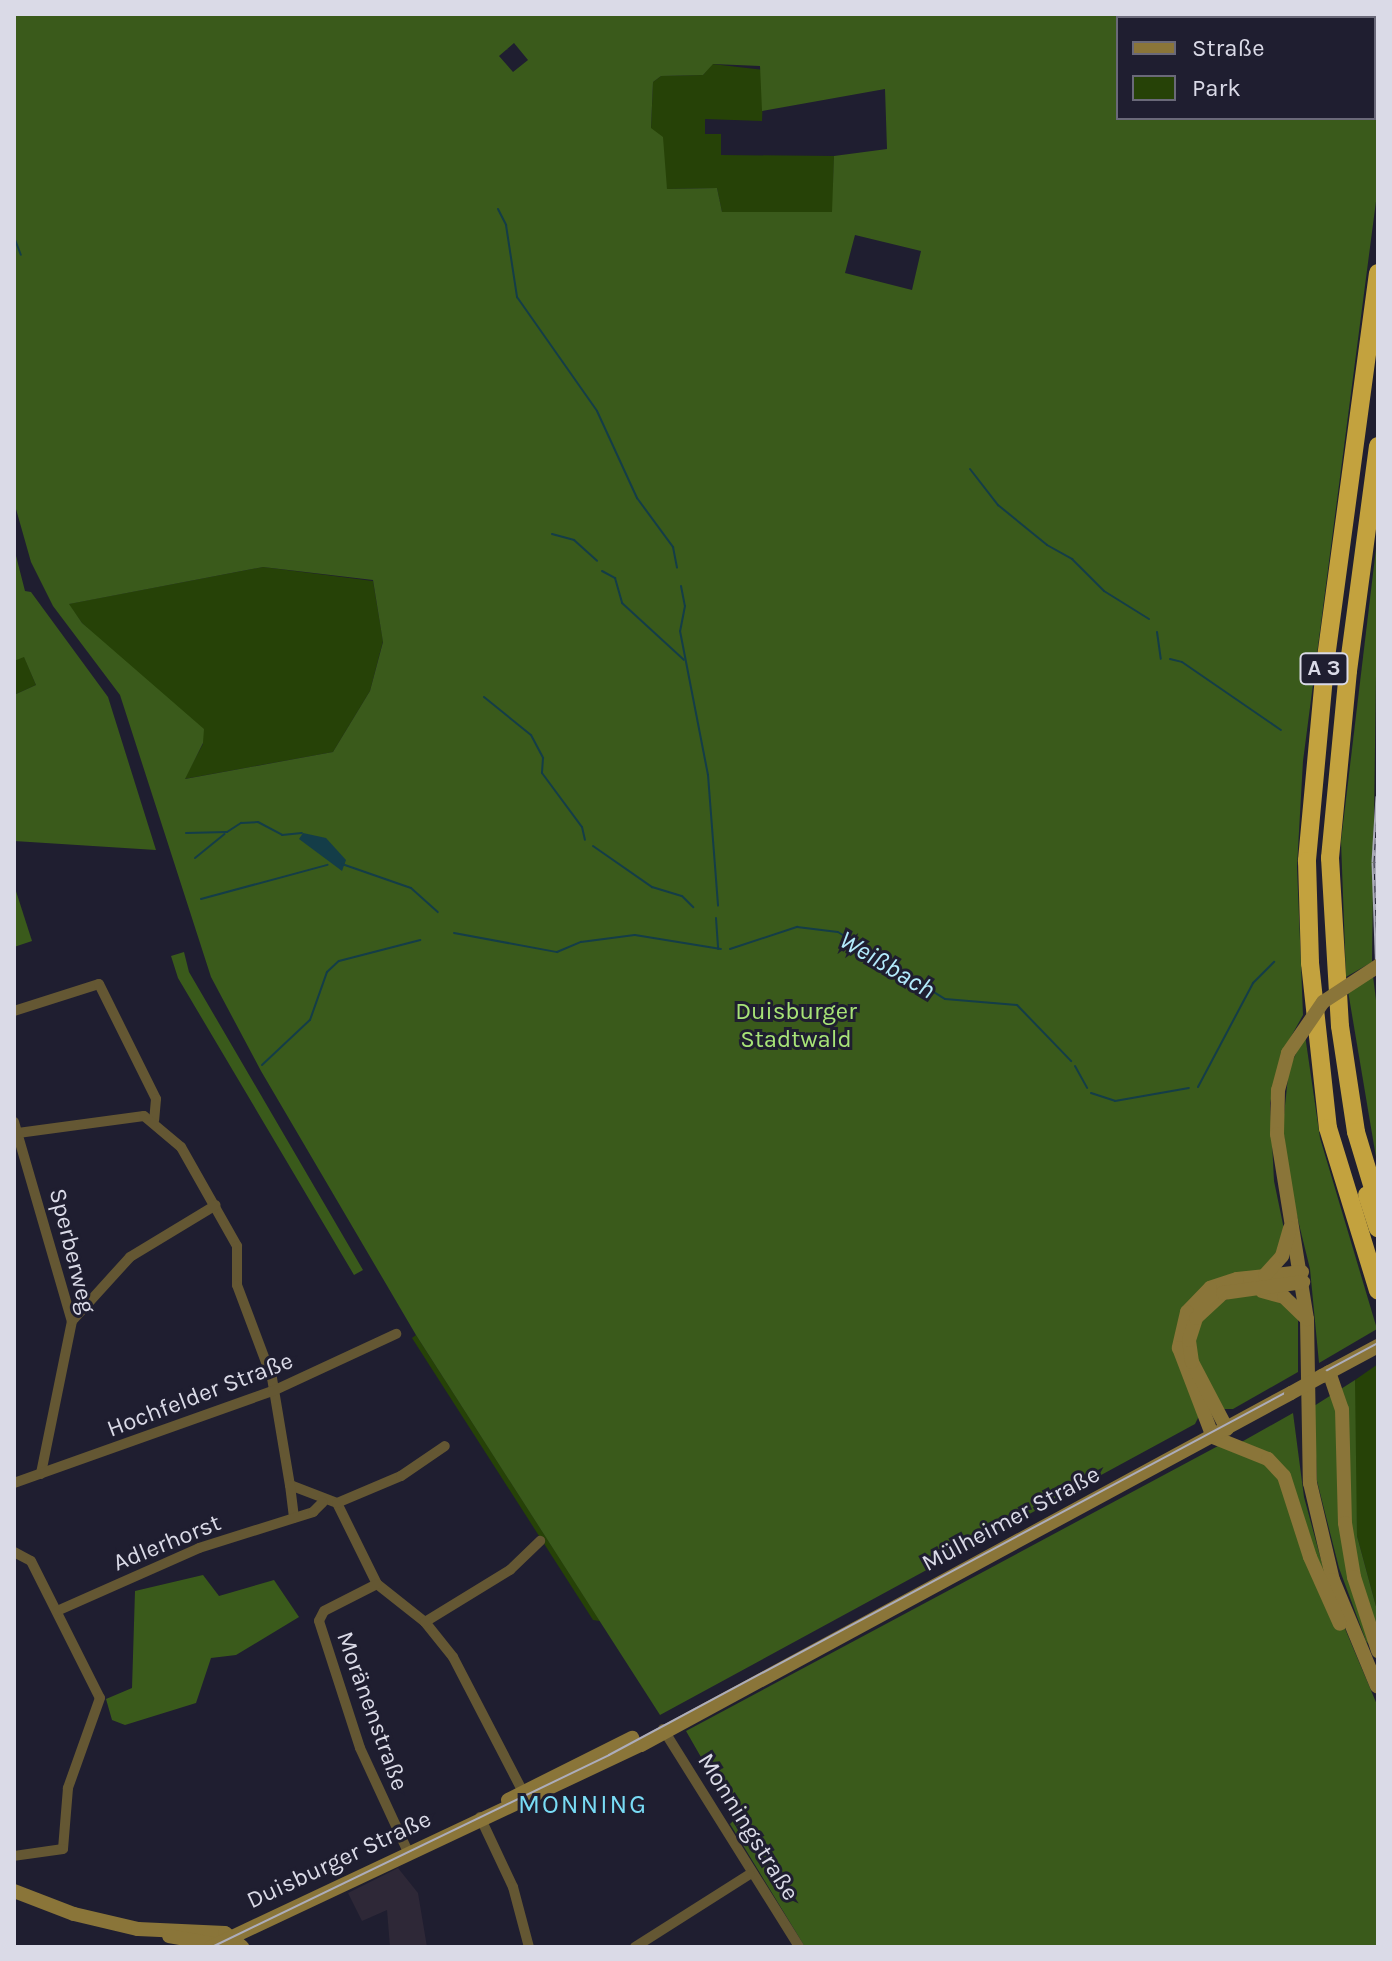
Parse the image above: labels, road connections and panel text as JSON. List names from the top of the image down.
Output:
{
  "streets": {
    "highway": ["A 3"],
    "main road": ["Mülheimer Straße", "Duisburger Straße"],
    "street": [
      "Sperberweg",
      "Hochfelder Straße",
      "Adlerhorst",
      "Moränenstraße",
      "Monningstraße"
    ]
  },
  "crossings": [
    ["Sperberweg", "Hochfelder Straße"],
    ["Mülheimer Straße", "Monningstraße"],
    ["Mülheimer Straße", "Duisburger Straße"],
    ["Moränenstraße", "Duisburger Straße"],
    ["Monningstraße", "Duisburger Straße"]
  ],
  "districts": ["MONNING"],
  "water": ["Weißbach"],
  "parks": ["Duisburger Stadtwald"],
  "legend": ["Straße", "Park"]
}
